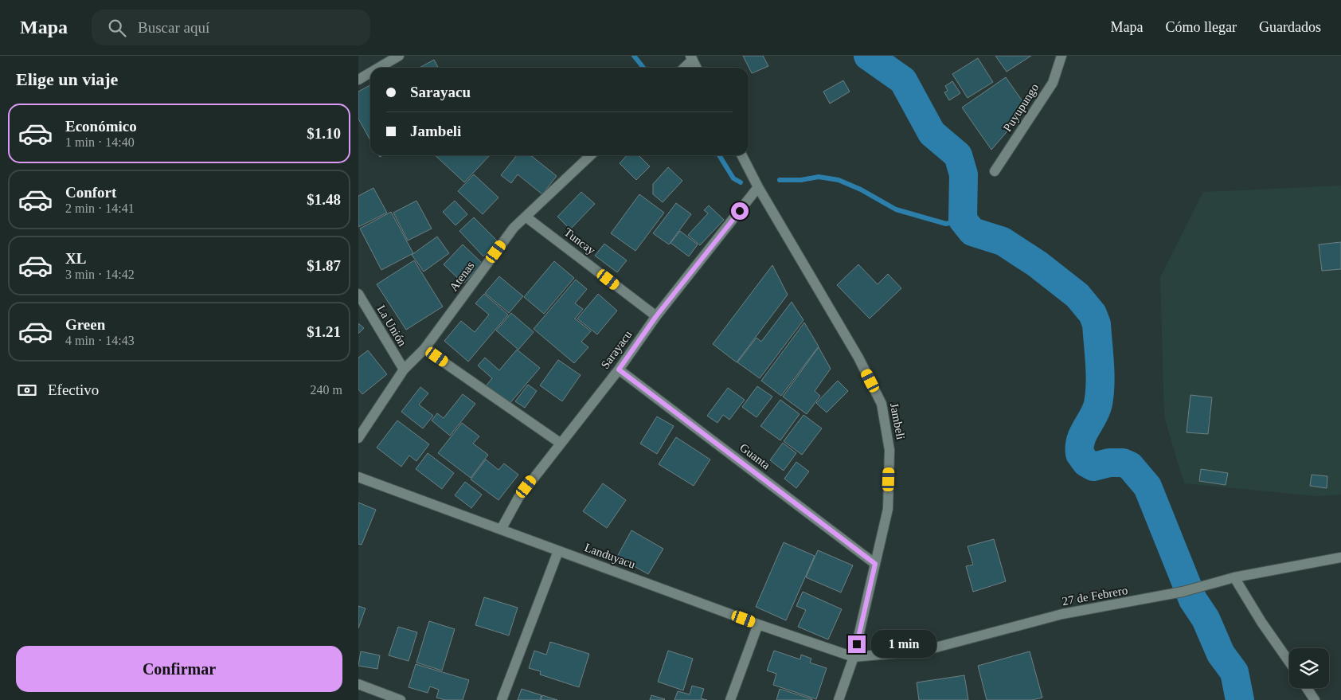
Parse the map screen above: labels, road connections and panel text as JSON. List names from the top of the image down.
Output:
{
  "streets": {
    "street": [
      "Puyupungo",
      "Tuncay",
      "Atenas",
      "La Unión",
      "Sarayacu",
      "Jambeli",
      "Guanta",
      "Landuyacu",
      "27 de Febrero"
    ]
  },
  "crossings": [
    ["Tuncay", "Atenas"],
    ["Tuncay", "Sarayacu"],
    ["Atenas", "La Unión"],
    ["Sarayacu", "Jambeli"],
    ["Sarayacu", "Guanta"],
    ["Sarayacu", "Landuyacu"],
    ["Jambeli", "Guanta"],
    ["Jambeli", "Landuyacu"],
    ["Jambeli", "27 de Febrero"],
    ["Landuyacu", "27 de Febrero"]
  ],
  "page": {
    "header": "Mapa",
    "search": "Buscar aquí",
    "nav": ["Mapa", "Cómo llegar", "Guardados"],
    "heading": "Elige un viaje",
    "banner": ["Sarayacu", "Jambeli"],
    "list": [
      {
        "name": "Económico",
        "note": "1 min · 14:40",
        "value": "$1.10"
      },
      {
        "name": "Confort",
        "note": "2 min · 14:41",
        "value": "$1.48"
      },
      {
        "name": "XL",
        "note": "3 min · 14:42",
        "value": "$1.87"
      },
      {
        "name": "Green",
        "note": "4 min · 14:43",
        "value": "$1.21"
      }
    ],
    "pay": ["Efectivo", "240 m"],
    "bubble": "1 min",
    "buttons": "Confirmar"
  }
}
